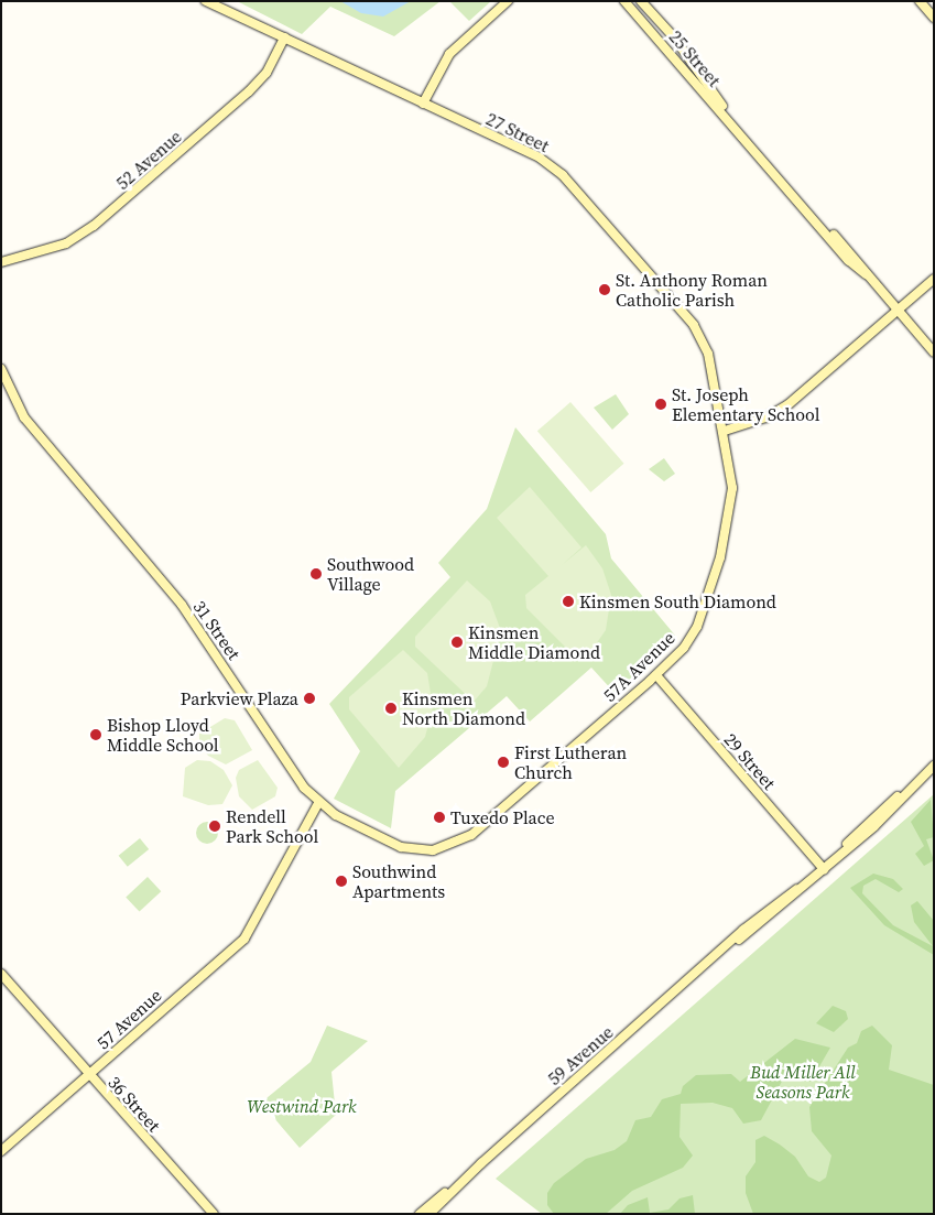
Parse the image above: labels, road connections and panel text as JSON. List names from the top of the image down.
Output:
{
  "streets": {
    "street": [
      "25 Street",
      "27 Street",
      "52 Avenue",
      "31 Street",
      "57A Avenue",
      "29 Street",
      "57 Avenue",
      "59 Avenue",
      "36 Street"
    ]
  },
  "crossings": [
    ["27 Street", "52 Avenue"],
    ["27 Street", "57A Avenue"],
    ["31 Street", "57A Avenue"],
    ["31 Street", "57 Avenue"],
    ["57A Avenue", "29 Street"],
    ["29 Street", "59 Avenue"],
    ["57 Avenue", "36 Street"]
  ],
  "parks": ["Bud Miller All Seasons Park", "Westwind Park"],
  "places": [
    "St. Anthony Roman Catholic Parish",
    "St. Joseph Elementary School",
    "Southwood Village",
    "Kinsmen South Diamond",
    "Kinsmen Middle Diamond",
    "Parkview Plaza",
    "Kinsmen North Diamond",
    "Bishop Lloyd Middle School",
    "First Lutheran Church",
    "Tuxedo Place",
    "Rendell Park School",
    "Southwind Apartments"
  ]
}
